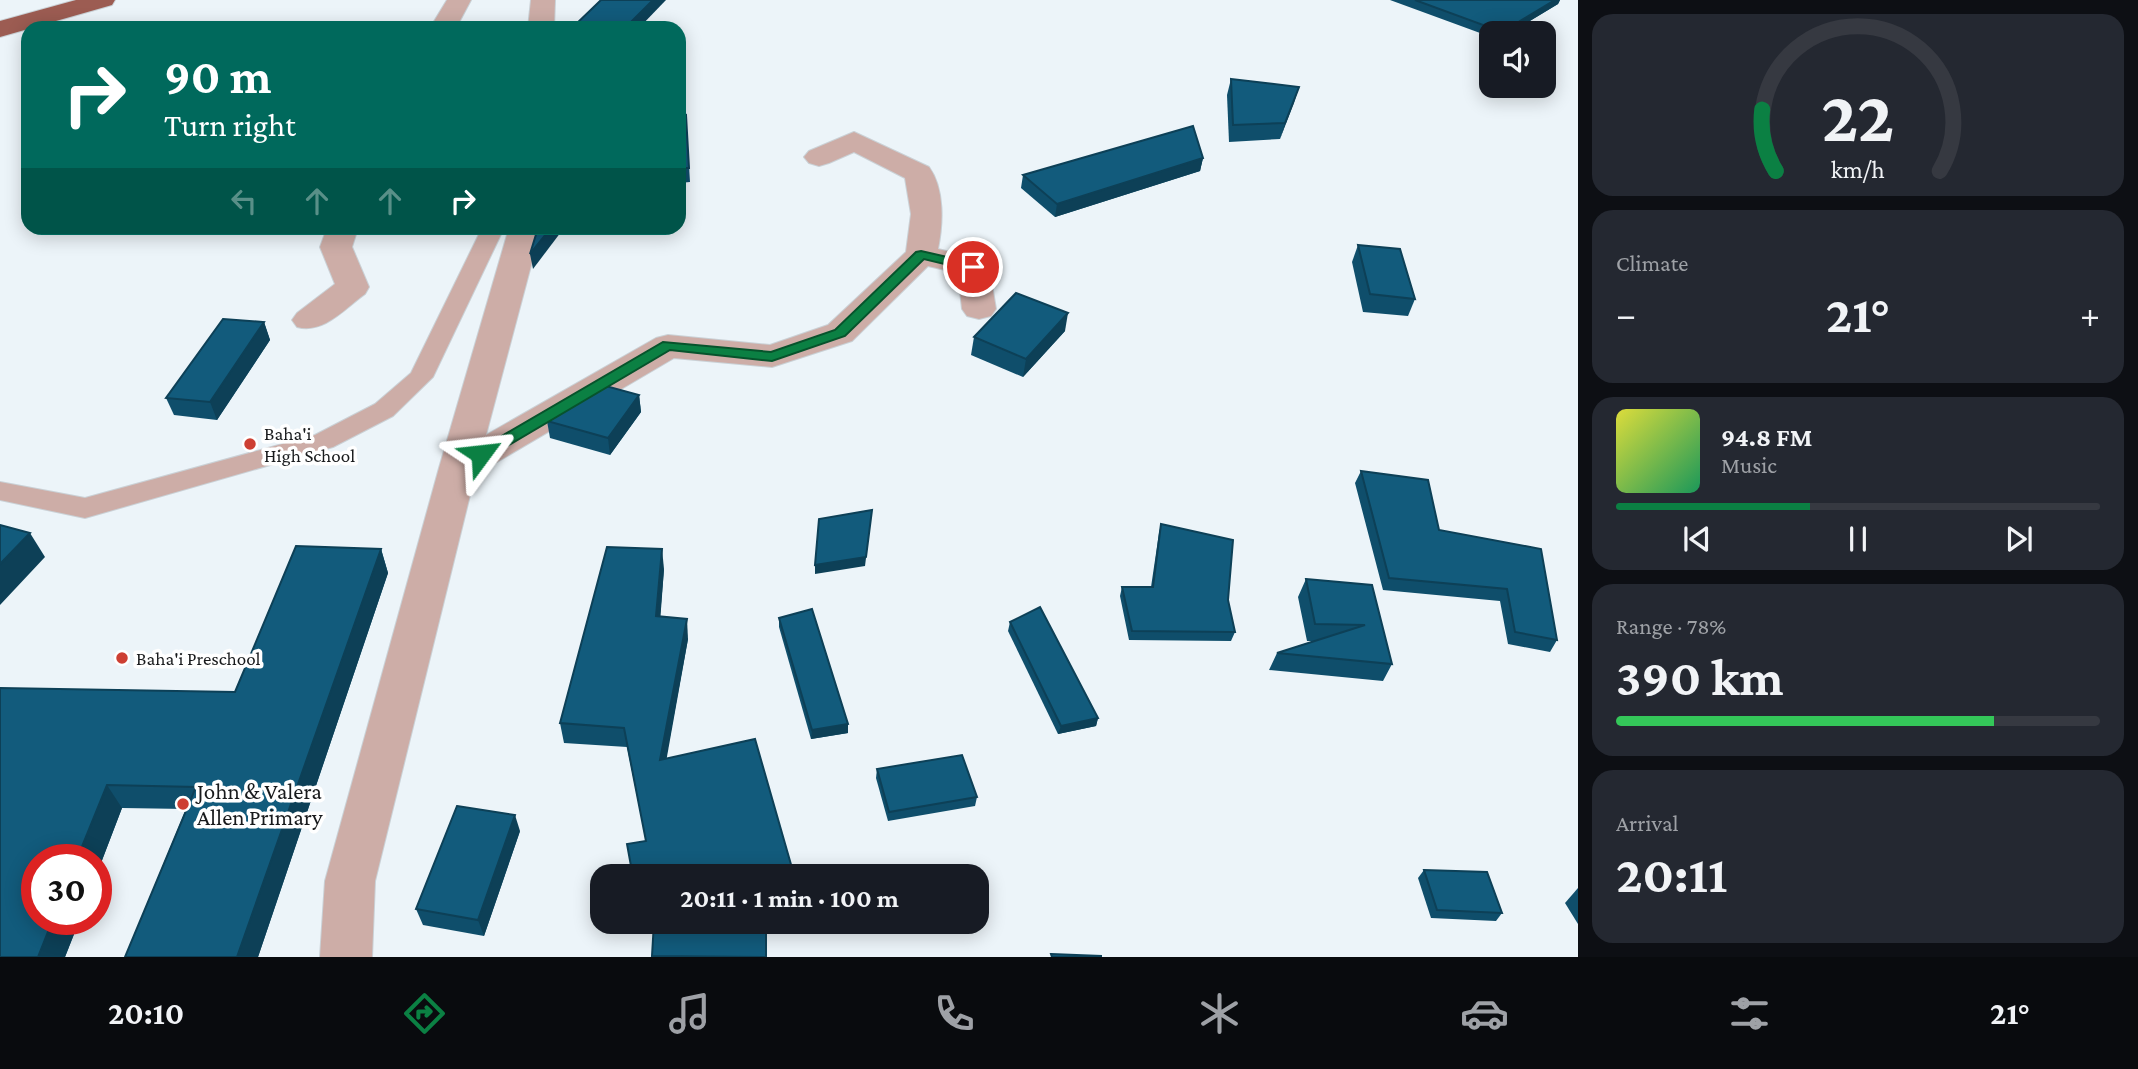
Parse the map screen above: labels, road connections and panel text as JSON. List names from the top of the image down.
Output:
{
  "places": ["Baha'i High School", "Baha'i Preschool", "John & Valera Allen Primary"],
  "page": {
    "turn": ["90 m", "Turn right"],
    "tile": [
      "Climate",
      ["Range · 78%", "390 km"],
      ["Arrival", "20:11"]
    ],
    "heat": ["−", "21°", "+"],
    "song": ["94.8 FM", "Music"],
    "limit": "30",
    "trip": "20:11 · 1 min · 100 m",
    "tabs": ["20:10", "21°"],
    "gauge": ["22", "km/h"]
  }
}
